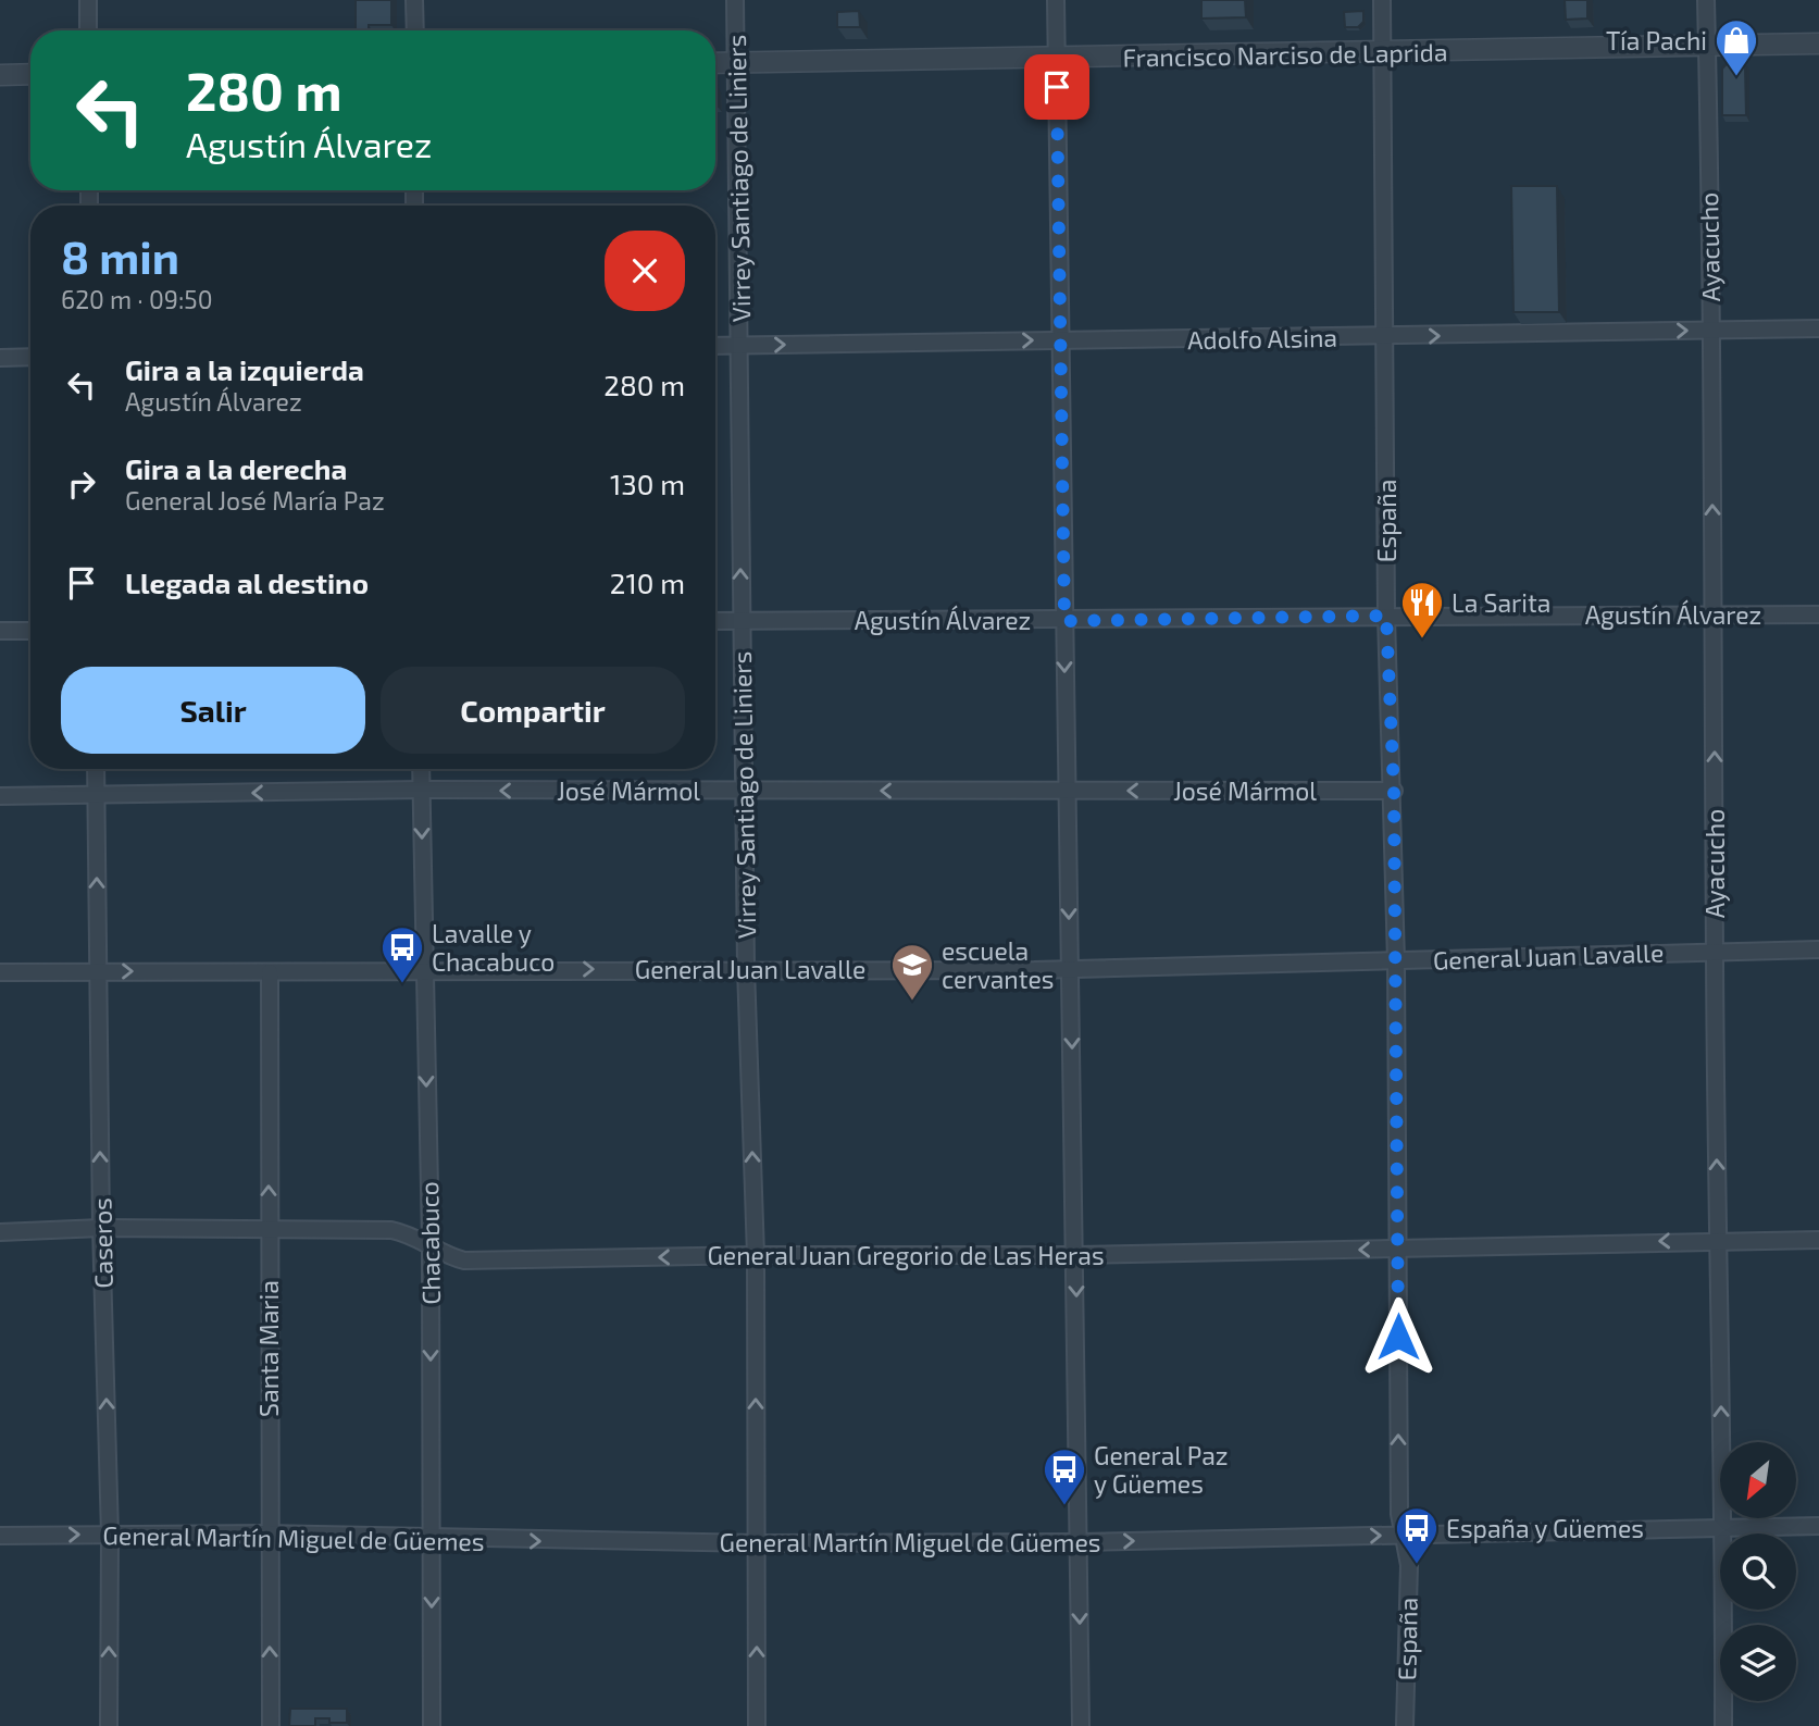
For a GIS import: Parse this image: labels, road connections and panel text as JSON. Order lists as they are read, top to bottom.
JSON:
{
  "streets": {
    "street": [
      "Francisco Narciso de Laprida",
      "Virrey Santiago de Liniers",
      "Ayacucho",
      "Adolfo Alsina",
      "España",
      "Agustín Álvarez",
      "José Mármol",
      "General Juan Lavalle",
      "Caseros",
      "Chacabuco",
      "General Juan Gregorio de Las Heras",
      "Santa Maria",
      "General Martín Miguel de Güemes"
    ]
  },
  "crossings": [
    ["Francisco Narciso de Laprida", "Virrey Santiago de Liniers"],
    ["Francisco Narciso de Laprida", "Ayacucho"],
    ["Francisco Narciso de Laprida", "España"],
    ["Virrey Santiago de Liniers", "Adolfo Alsina"],
    ["Virrey Santiago de Liniers", "Agustín Álvarez"],
    ["Virrey Santiago de Liniers", "José Mármol"],
    ["Virrey Santiago de Liniers", "General Juan Lavalle"],
    ["Virrey Santiago de Liniers", "General Juan Gregorio de Las Heras"],
    ["Virrey Santiago de Liniers", "General Martín Miguel de Güemes"],
    ["Ayacucho", "Adolfo Alsina"],
    ["Ayacucho", "Agustín Álvarez"],
    ["Ayacucho", "General Juan Lavalle"],
    ["Ayacucho", "General Juan Gregorio de Las Heras"],
    ["Ayacucho", "General Martín Miguel de Güemes"],
    ["Adolfo Alsina", "España"],
    ["España", "Agustín Álvarez"],
    ["España", "José Mármol"],
    ["España", "General Juan Lavalle"],
    ["España", "General Juan Gregorio de Las Heras"],
    ["España", "General Martín Miguel de Güemes"],
    ["José Mármol", "Caseros"],
    ["José Mármol", "Chacabuco"],
    ["General Juan Lavalle", "Caseros"],
    ["General Juan Lavalle", "Chacabuco"],
    ["General Juan Lavalle", "Santa Maria"],
    ["Caseros", "General Juan Gregorio de Las Heras"],
    ["Caseros", "General Martín Miguel de Güemes"],
    ["Chacabuco", "General Juan Gregorio de Las Heras"],
    ["Chacabuco", "General Martín Miguel de Güemes"],
    ["General Juan Gregorio de Las Heras", "Santa Maria"],
    ["Santa Maria", "General Martín Miguel de Güemes"]
  ],
  "one_way": [
    "Virrey Santiago de Liniers",
    "Ayacucho",
    "Adolfo Alsina",
    "José Mármol",
    "Caseros",
    "Chacabuco",
    "General Juan Gregorio de Las Heras",
    "Santa Maria",
    "General Martín Miguel de Güemes"
  ],
  "places": {
    "shop": ["Tía Pachi"],
    "restaurant": ["La Sarita"],
    "bus stop": ["Lavalle y Chacabuco", "General Paz y Güemes", "España y Güemes"],
    "school or university": ["escuela cervantes"]
  },
  "north": "bottom left",
  "page": {
    "turn": ["280 m", "Agustín Álvarez"],
    "heading": ["8 min", "620 m · 09:50"],
    "list": [
      {
        "name": "Gira a la izquierda",
        "note": "Agustín Álvarez",
        "value": "280 m"
      },
      {
        "name": "Gira a la derecha",
        "note": "General José María Paz",
        "value": "130 m"
      },
      {
        "name": "Llegada al destino",
        "value": "210 m"
      }
    ],
    "buttons": ["Salir", "Compartir"]
  }
}
